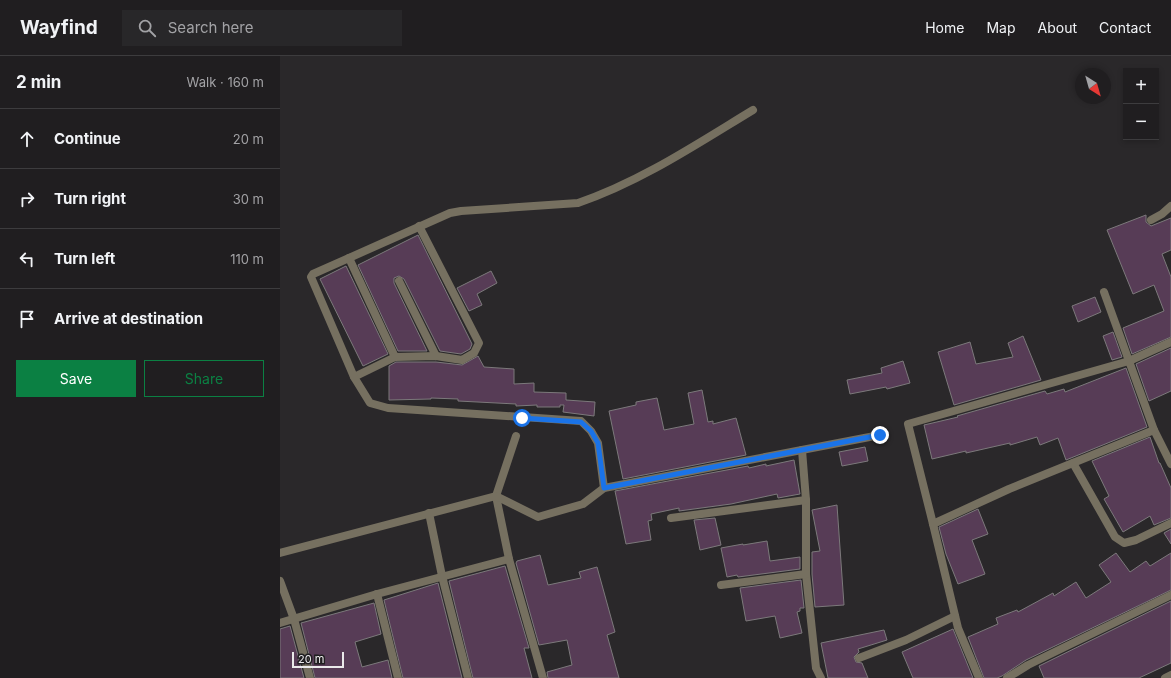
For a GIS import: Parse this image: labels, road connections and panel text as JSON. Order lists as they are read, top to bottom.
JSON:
{
  "scale_bar": "20 m",
  "north": "bottom right",
  "page": {
    "header": "Wayfind",
    "search": "Search here",
    "nav": [
      "Home",
      "Map",
      "About",
      "Contact"
    ],
    "heading": ["2 min", "Walk · 160 m"],
    "map_buttons": ["+", "−"],
    "list": [
      ["Continue", "20 m"],
      ["Turn right", "30 m"],
      ["Turn left", "110 m"],
      "Arrive at destination"
    ],
    "buttons": ["Save", "Share"],
    "scale": "20 m"
  }
}
